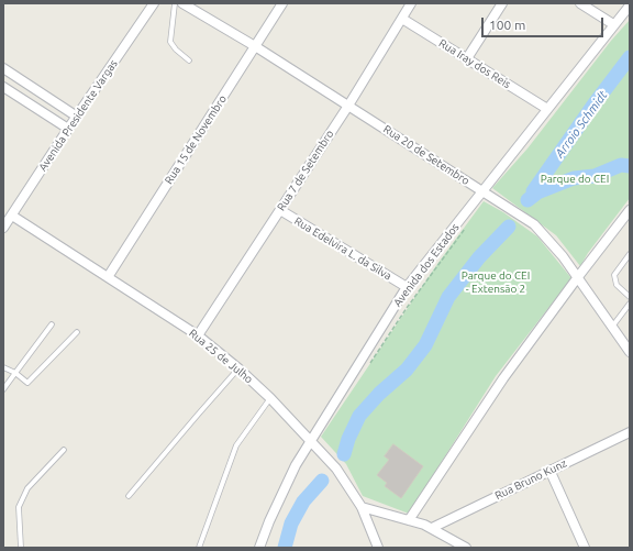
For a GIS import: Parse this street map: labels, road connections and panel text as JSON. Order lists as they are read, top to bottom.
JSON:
{
  "streets": {
    "street": [
      "Rua Iray dos Reis",
      "Avenida Presidente Vargas",
      "Rua 15 de Novembro",
      "Rua 20 de Setembro",
      "Rua 7 de Setembro",
      "Rua Edelvira L. da Silva",
      "Avenida dos Estados",
      "Rua 25 de Julho",
      "Rua Bruno Kunz"
    ]
  },
  "crossings": [
    ["Rua Iray dos Reis", "Rua 7 de Setembro"],
    ["Rua Iray dos Reis", "Avenida dos Estados"],
    ["Avenida Presidente Vargas", "Rua 25 de Julho"],
    ["Rua 15 de Novembro", "Rua 20 de Setembro"],
    ["Rua 15 de Novembro", "Rua 25 de Julho"],
    ["Rua 20 de Setembro", "Rua 7 de Setembro"],
    ["Rua 20 de Setembro", "Avenida dos Estados"],
    ["Rua 7 de Setembro", "Rua Edelvira L. da Silva"],
    ["Rua 7 de Setembro", "Rua 25 de Julho"],
    ["Rua Edelvira L. da Silva", "Avenida dos Estados"],
    ["Avenida dos Estados", "Rua 25 de Julho"]
  ],
  "water": ["Arroio Schmidt"],
  "parks": ["Parque do CEI", "Parque do CEI - Extensão 2"],
  "scale_bar": "100 m"
}
